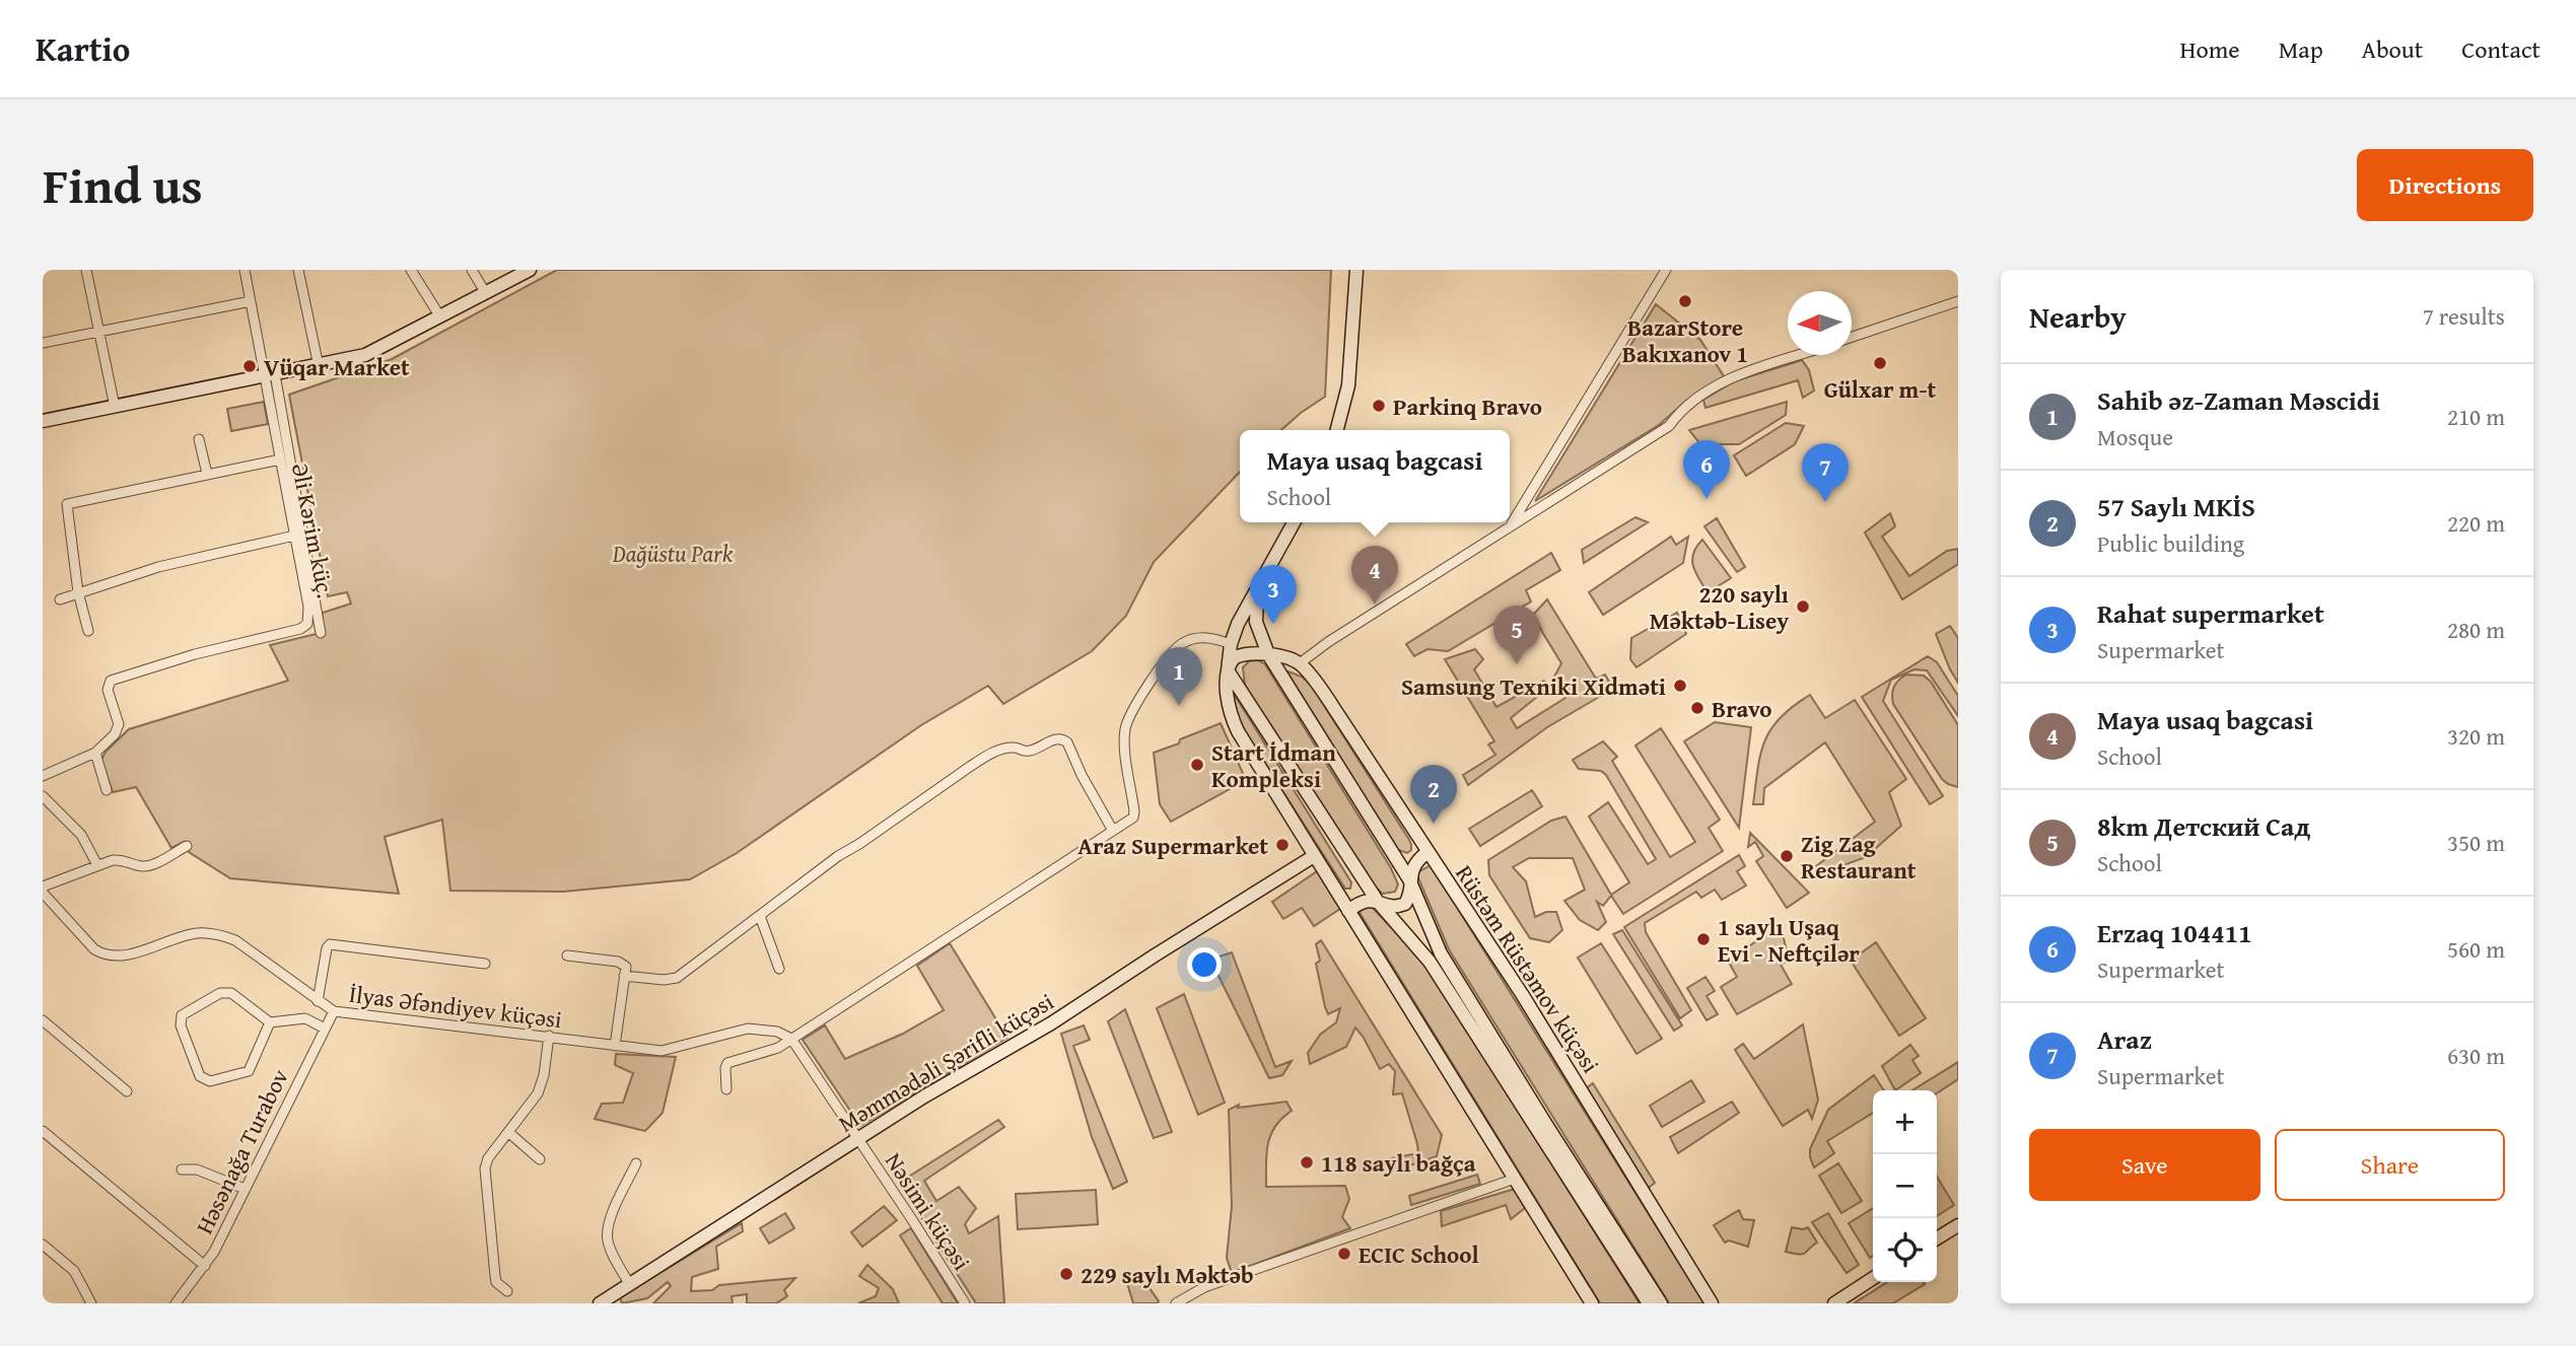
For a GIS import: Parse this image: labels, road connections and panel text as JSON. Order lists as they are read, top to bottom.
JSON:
{
  "streets": {
    "street": [
      "Əli Kərim küç.",
      "Rüstəm Rüstəmov küçəsi",
      "İlyas Əfəndiyev küçəsi",
      "Məmmədəli Şərifli küçəsi",
      "Həsənağa Turabov",
      "Nəsimi küçəsi"
    ]
  },
  "crossings": [
    ["İlyas Əfəndiyev küçəsi", "Həsənağa Turabov"],
    ["Məmmədəli Şərifli küçəsi", "Nəsimi küçəsi"]
  ],
  "parks": ["Dağüstu Park"],
  "places": [
    "BazarStore Bakıxanov 1",
    "Gülxar m-t",
    "Vüqar Market",
    "Parkinq Bravo",
    "220 saylı Məktəb-Lisey",
    "Samsung Texniki Xidməti",
    "Bravo",
    "Start İdman Kompleksi",
    "Araz Supermarket",
    "Zig Zag Restaurant",
    "1 saylı Uşaq Evi - Neftçilər",
    "118 saylı bağça",
    "ECIC School",
    "229 saylı Məktəb"
  ],
  "north": "left",
  "page": {
    "header": "Kartio",
    "nav": [
      "Home",
      "Map",
      "About",
      "Contact"
    ],
    "title": "Find us",
    "buttons": [
      "Directions",
      ["Save", "Share"]
    ],
    "heading": ["Nearby", "7 results"],
    "list": [
      {
        "mark": "1",
        "name": "Sahib əz-Zaman Məscidi",
        "note": "Mosque",
        "value": "210 m"
      },
      {
        "mark": "2",
        "name": "57 Saylı MKİS",
        "note": "Public building",
        "value": "220 m"
      },
      {
        "mark": "3",
        "name": "Rahat supermarket",
        "note": "Supermarket",
        "value": "280 m"
      },
      {
        "mark": "4",
        "name": "Maya usaq bagcasi",
        "note": "School",
        "value": "320 m"
      },
      {
        "mark": "5",
        "name": "8km Детский Сад",
        "note": "School",
        "value": "350 m"
      },
      {
        "mark": "6",
        "name": "Erzaq 104411",
        "note": "Supermarket",
        "value": "560 m"
      },
      {
        "mark": "7",
        "name": "Araz",
        "note": "Supermarket",
        "value": "630 m"
      }
    ],
    "popup": ["Maya usaq bagcasi", "School"],
    "pins": [
      "6",
      "7",
      "4",
      "3",
      "5",
      "1",
      "2"
    ],
    "map_buttons": ["+", "−"]
  }
}
